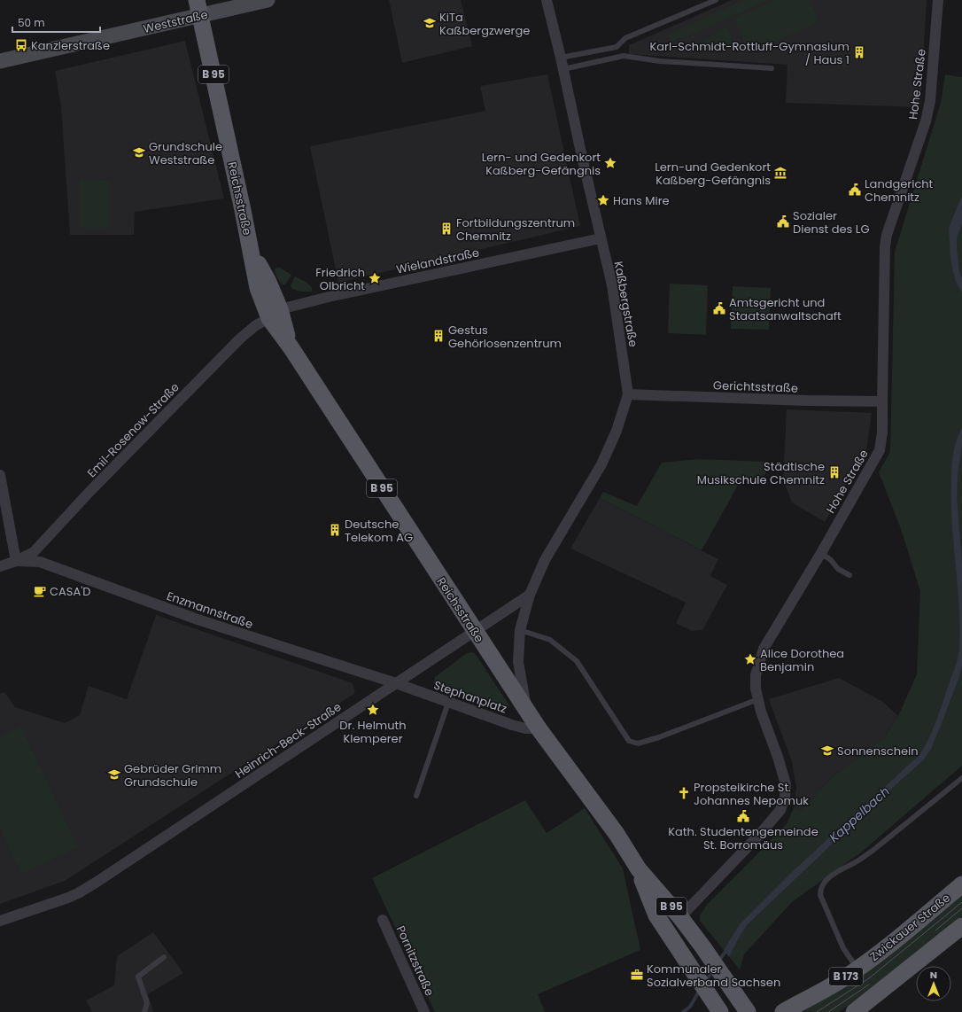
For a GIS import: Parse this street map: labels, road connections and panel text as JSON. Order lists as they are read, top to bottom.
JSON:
{
  "streets": {
    "main road": [
      "B 95",
      "Reichsstraße",
      "Zwickauer Straße",
      "B 173"
    ],
    "street": [
      "Weststraße",
      "Hohe Straße",
      "Wielandstraße",
      "Kaßbergstraße",
      "Gerichtsstraße",
      "Emil-Rosenow-Straße",
      "Enzmannstraße",
      "Stephanplatz",
      "Heinrich-Beck-Straße",
      "Pornitzstraße"
    ]
  },
  "crossings": [
    ["Weststraße", "Reichsstraße"],
    ["Hohe Straße", "Reichsstraße"],
    ["Hohe Straße", "Gerichtsstraße"],
    ["Reichsstraße", "Wielandstraße"],
    ["Reichsstraße", "Kaßbergstraße"],
    ["Reichsstraße", "Emil-Rosenow-Straße"],
    ["Reichsstraße", "Stephanplatz"],
    ["Reichsstraße", "Heinrich-Beck-Straße"],
    ["Wielandstraße", "Kaßbergstraße"],
    ["Wielandstraße", "Emil-Rosenow-Straße"],
    ["Kaßbergstraße", "Gerichtsstraße"],
    ["Emil-Rosenow-Straße", "Enzmannstraße"],
    ["Enzmannstraße", "Stephanplatz"],
    ["Enzmannstraße", "Heinrich-Beck-Straße"],
    ["Stephanplatz", "Heinrich-Beck-Straße"]
  ],
  "water": ["Kappelbach"],
  "places": {
    "school or university": [
      "KiTa Kaßbergzwerge",
      "Grundschule Weststraße",
      "Sonnenschein",
      "Gebrüder Grimm Grundschule"
    ],
    "bus stop": ["Kanzlerstraße"],
    "building": [
      "Karl-Schmidt-Rottluff-Gymnasium / Haus 1",
      "Fortbildungszentrum Chemnitz",
      "Gestus Gehörlosenzentrum",
      "Städtische Musikschule Chemnitz",
      "Deutsche Telekom AG"
    ],
    "place": [
      "Lern- und Gedenkort Kaßberg-Gefängnis",
      "Hans Mire",
      "Friedrich Olbricht",
      "Alice Dorothea Benjamin",
      "Dr. Helmuth Klemperer"
    ],
    "museum": ["Lern-und Gedenkort Kaßberg-Gefängnis"],
    "public building": [
      "Landgericht Chemnitz",
      "Sozialer Dienst des LG",
      "Amtsgericht und Staatsanwaltschaft",
      "Kath. Studentengemeinde St. Borromäus"
    ],
    "cafe": ["CASA'D"],
    "church": ["Propsteikirche St. Johannes Nepomuk"],
    "office": ["Kommunaler Sozialverband Sachsen"]
  },
  "scale_bar": "50 m",
  "north": "top"
}
